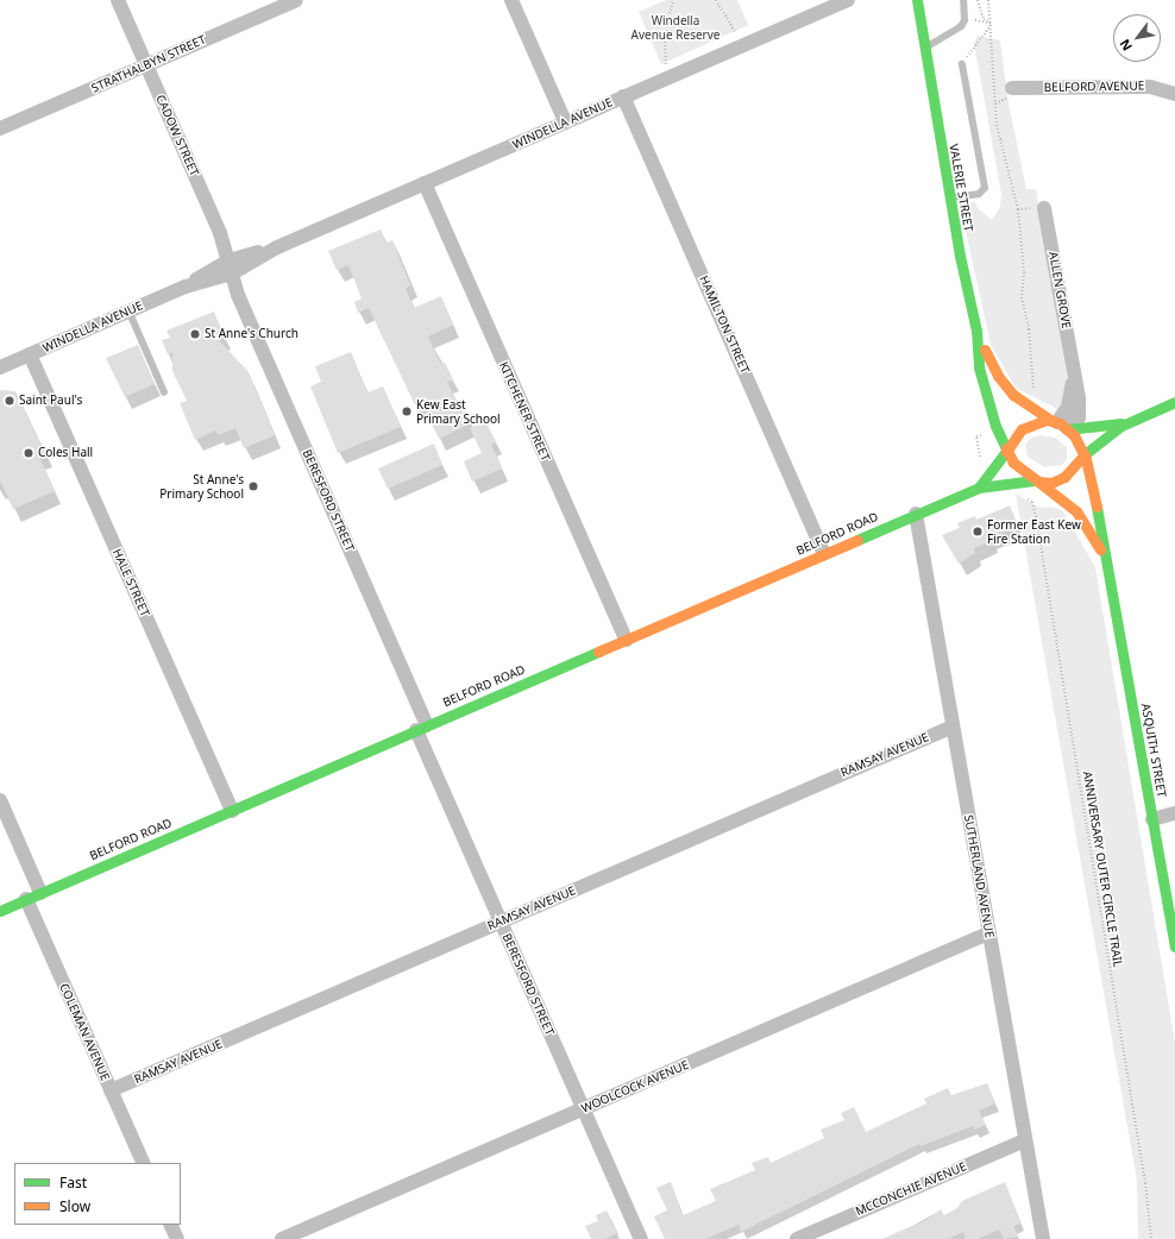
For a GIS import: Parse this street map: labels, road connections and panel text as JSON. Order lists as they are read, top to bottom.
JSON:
{
  "streets": {
    "main road": ["VALERIE STREET", "BELFORD ROAD", "ASQUITH STREET"],
    "street": [
      "STRATHALBYN STREET",
      "BELFORD AVENUE",
      "WINDELLA AVENUE",
      "CADOW STREET",
      "ALLEN GROVE",
      "HAMILTON STREET",
      "KITCHENER STREET",
      "BERESFORD STREET",
      "HALE STREET",
      "RAMSAY AVENUE",
      "SUTHERLAND AVENUE",
      "COLEMAN AVENUE",
      "WOOLCOCK AVENUE",
      "MCCONCHIE AVENUE"
    ],
    "path": ["ANNIVERSARY OUTER CIRCLE TRAIL"]
  },
  "crossings": [
    ["STRATHALBYN STREET", "CADOW STREET"],
    ["WINDELLA AVENUE", "CADOW STREET"],
    ["WINDELLA AVENUE", "HAMILTON STREET"],
    ["WINDELLA AVENUE", "KITCHENER STREET"],
    ["WINDELLA AVENUE", "BERESFORD STREET"],
    ["WINDELLA AVENUE", "HALE STREET"],
    ["CADOW STREET", "BERESFORD STREET"],
    ["VALERIE STREET", "ALLEN GROVE"],
    ["VALERIE STREET", "BELFORD ROAD"],
    ["VALERIE STREET", "ASQUITH STREET"],
    ["ALLEN GROVE", "BELFORD ROAD"],
    ["ALLEN GROVE", "ASQUITH STREET"],
    ["HAMILTON STREET", "BELFORD ROAD"],
    ["KITCHENER STREET", "BELFORD ROAD"],
    ["BERESFORD STREET", "BELFORD ROAD"],
    ["BERESFORD STREET", "RAMSAY AVENUE"],
    ["BERESFORD STREET", "WOOLCOCK AVENUE"],
    ["BELFORD ROAD", "HALE STREET"],
    ["BELFORD ROAD", "ASQUITH STREET"],
    ["BELFORD ROAD", "SUTHERLAND AVENUE"],
    ["BELFORD ROAD", "COLEMAN AVENUE"],
    ["RAMSAY AVENUE", "SUTHERLAND AVENUE"],
    ["RAMSAY AVENUE", "COLEMAN AVENUE"],
    ["SUTHERLAND AVENUE", "WOOLCOCK AVENUE"],
    ["SUTHERLAND AVENUE", "MCCONCHIE AVENUE"]
  ],
  "parks": ["Windella Avenue Reserve"],
  "places": [
    "St Anne's Church",
    "Saint Paul's",
    "Kew East Primary School",
    "Coles Hall",
    "St Anne's Primary School",
    "Former East Kew Fire Station"
  ],
  "legend": ["Fast", "Slow"],
  "north": "bottom left"
}
